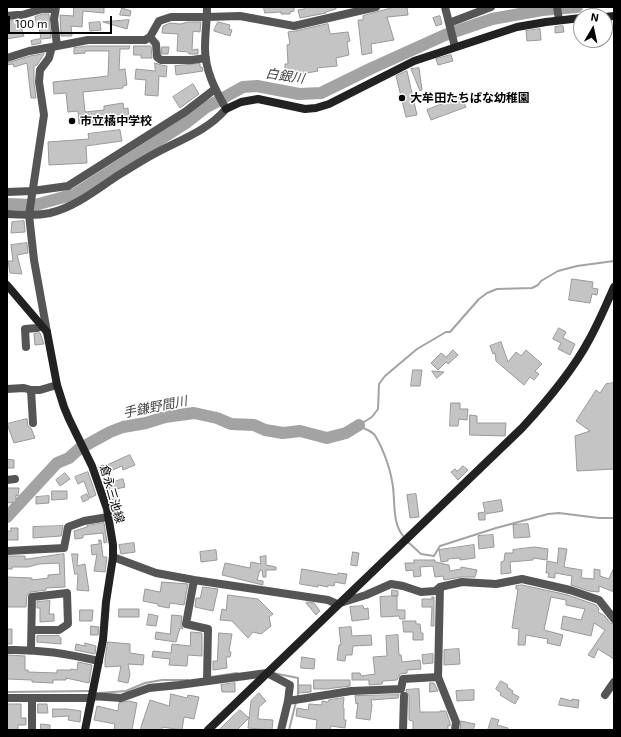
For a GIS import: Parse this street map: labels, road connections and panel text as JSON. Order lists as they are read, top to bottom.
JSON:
{
  "streets": {
    "street": ["倉永三池線"]
  },
  "water": ["白銀川", "手鎌野間川"],
  "places": ["大牟田たちばな幼稚園", "市立橘中学校"],
  "scale_bar": "100 m",
  "north": "top"
}
